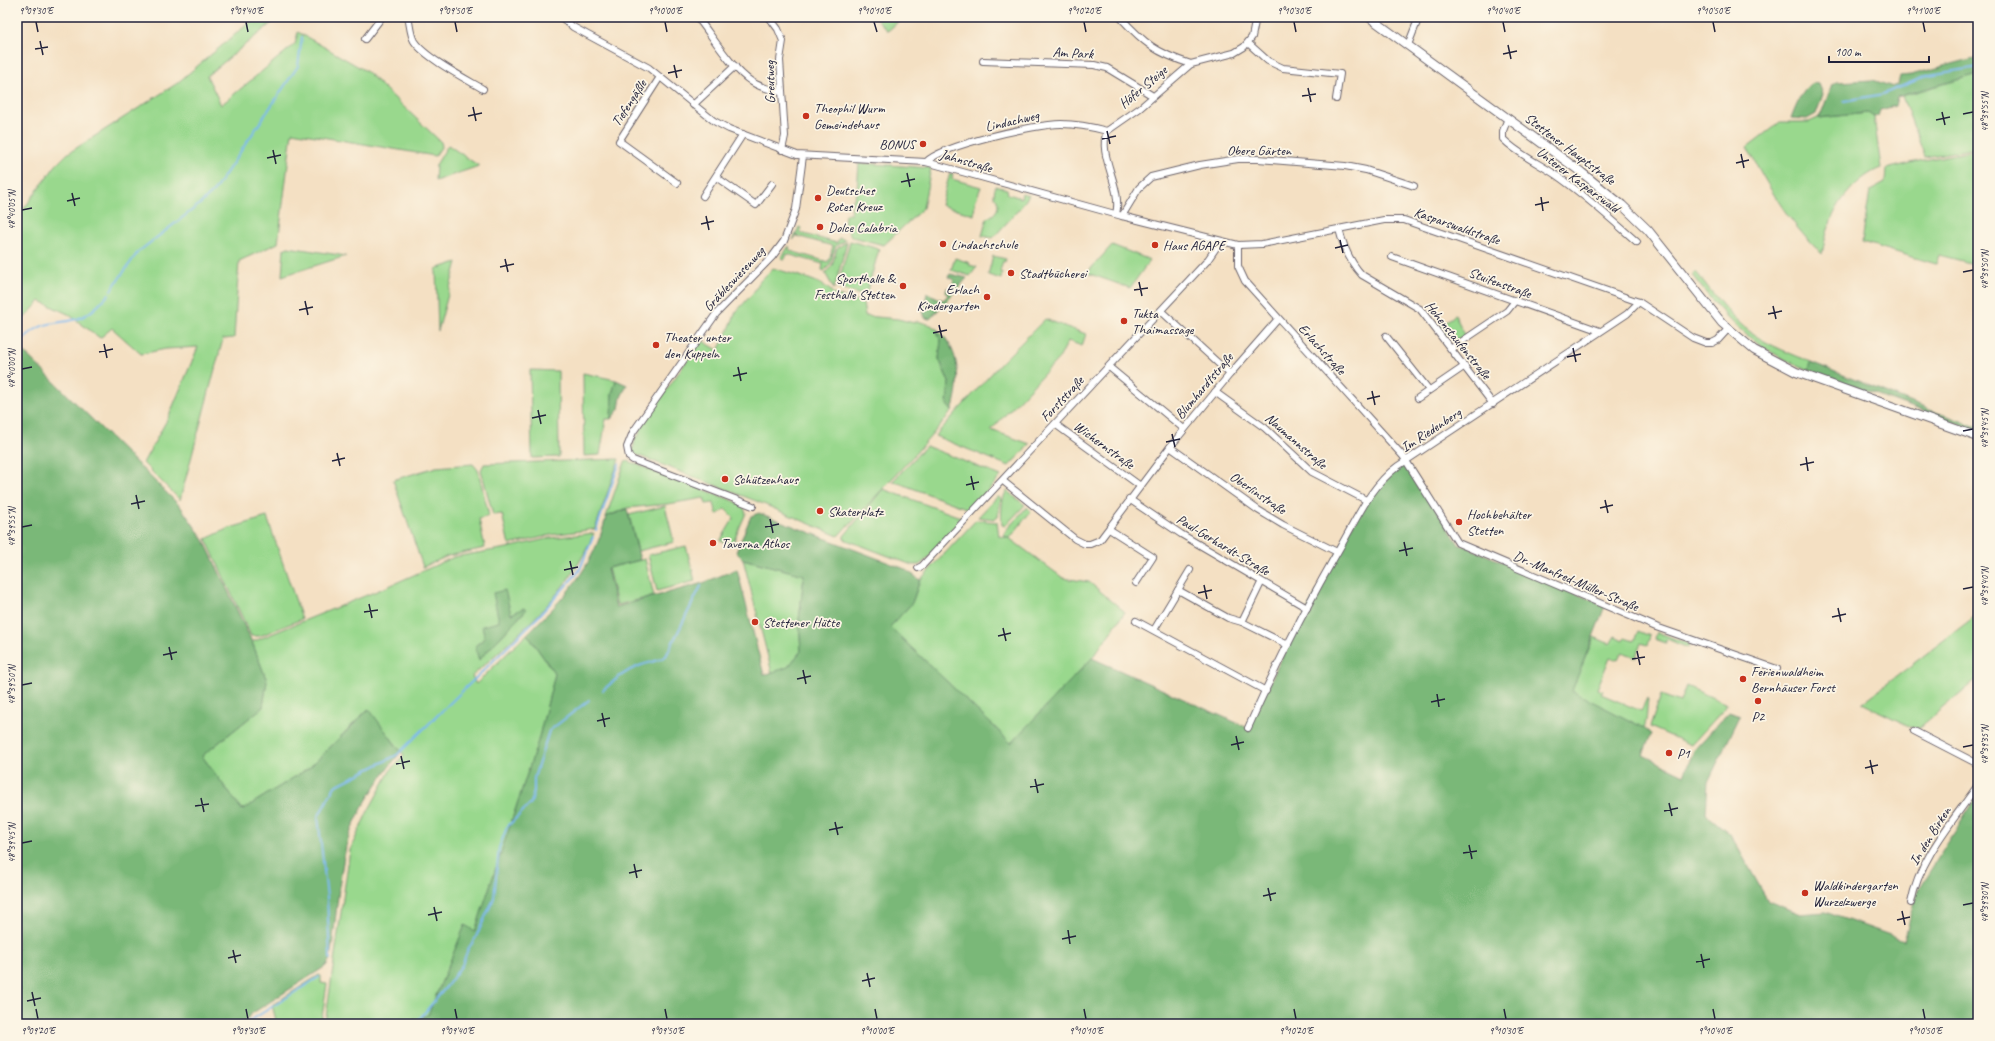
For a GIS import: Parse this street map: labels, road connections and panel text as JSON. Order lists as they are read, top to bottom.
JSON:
{
  "streets": {
    "street": [
      "Am Park",
      "Greutweg",
      "Höfer Steige",
      "Tiefengäßle",
      "Lindachweg",
      "Stettener Hauptstraße",
      "Obere Gärten",
      "Jahnstraße",
      "Unterer Kasparswald",
      "Kasparswaldstraße",
      "Gräbleswiesenweg",
      "Stuifenstraße",
      "Hohenstaufenstraße",
      "Erlachstraße",
      "Blumhardtstraße",
      "Forststraße",
      "Im Riedenberg",
      "Naumannstraße",
      "Wichernstraße",
      "Oberlinstraße",
      "Paul-Gerhardt-Straße",
      "Dr.-Manfred-Müller-Straße",
      "In den Birken"
    ]
  },
  "crossings": [
    ["Am Park", "Höfer Steige"],
    ["Greutweg", "Jahnstraße"],
    ["Höfer Steige", "Lindachweg"],
    ["Tiefengäßle", "Jahnstraße"],
    ["Lindachweg", "Jahnstraße"],
    ["Stettener Hauptstraße", "Unterer Kasparswald"],
    ["Obere Gärten", "Jahnstraße"],
    ["Jahnstraße", "Kasparswaldstraße"],
    ["Jahnstraße", "Gräbleswiesenweg"],
    ["Jahnstraße", "Erlachstraße"],
    ["Jahnstraße", "Forststraße"],
    ["Kasparswaldstraße", "Hohenstaufenstraße"],
    ["Kasparswaldstraße", "Erlachstraße"],
    ["Kasparswaldstraße", "Im Riedenberg"],
    ["Stuifenstraße", "Im Riedenberg"],
    ["Hohenstaufenstraße", "Im Riedenberg"],
    ["Erlachstraße", "Blumhardtstraße"],
    ["Erlachstraße", "Im Riedenberg"],
    ["Erlachstraße", "Dr.-Manfred-Müller-Straße"],
    ["Blumhardtstraße", "Forststraße"],
    ["Blumhardtstraße", "Naumannstraße"],
    ["Blumhardtstraße", "Wichernstraße"],
    ["Blumhardtstraße", "Oberlinstraße"],
    ["Blumhardtstraße", "Paul-Gerhardt-Straße"],
    ["Forststraße", "Wichernstraße"],
    ["Im Riedenberg", "Naumannstraße"],
    ["Im Riedenberg", "Oberlinstraße"],
    ["Im Riedenberg", "Paul-Gerhardt-Straße"],
    ["Im Riedenberg", "Dr.-Manfred-Müller-Straße"]
  ],
  "places": [
    "Theophil Wurm Gemeindehaus",
    "BONUS",
    "Deutsches Rotes Kreuz",
    "Dolce Calabria",
    "Lindachschule",
    "Haus AGAPE",
    "Stadtbücherei",
    "Sporthalle & Festhalle Stetten",
    "Erlach Kindergarten",
    "Tukta Thaimassage",
    "Theater unter den Kuppeln",
    "Schützenhaus",
    "Skaterplatz",
    "Hochbehälter Stetten",
    "Taverna Athos",
    "Stettener Hütte",
    "Ferienwaldheim Bernhäuser Forst",
    "P2",
    "P1",
    "Waldkindergarten Wurzelzwerge"
  ],
  "scale_bar": "100 m",
  "coordinates": [
    "9°09'30\"E",
    "9°09'40\"E",
    "9°09'50\"E",
    "9°10'00\"E",
    "9°10'10\"E",
    "9°10'20\"E",
    "9°10'30\"E",
    "9°10'40\"E",
    "9°10'50\"E",
    "9°11'00\"E",
    "48°39'55\"N",
    "48°40'05\"N",
    "48°39'50\"N",
    "48°40'00\"N",
    "48°39'45\"N",
    "48°39'40\"N",
    "48°39'35\"N",
    "48°39'30\"N",
    "9°09'20\"E"
  ]
}
